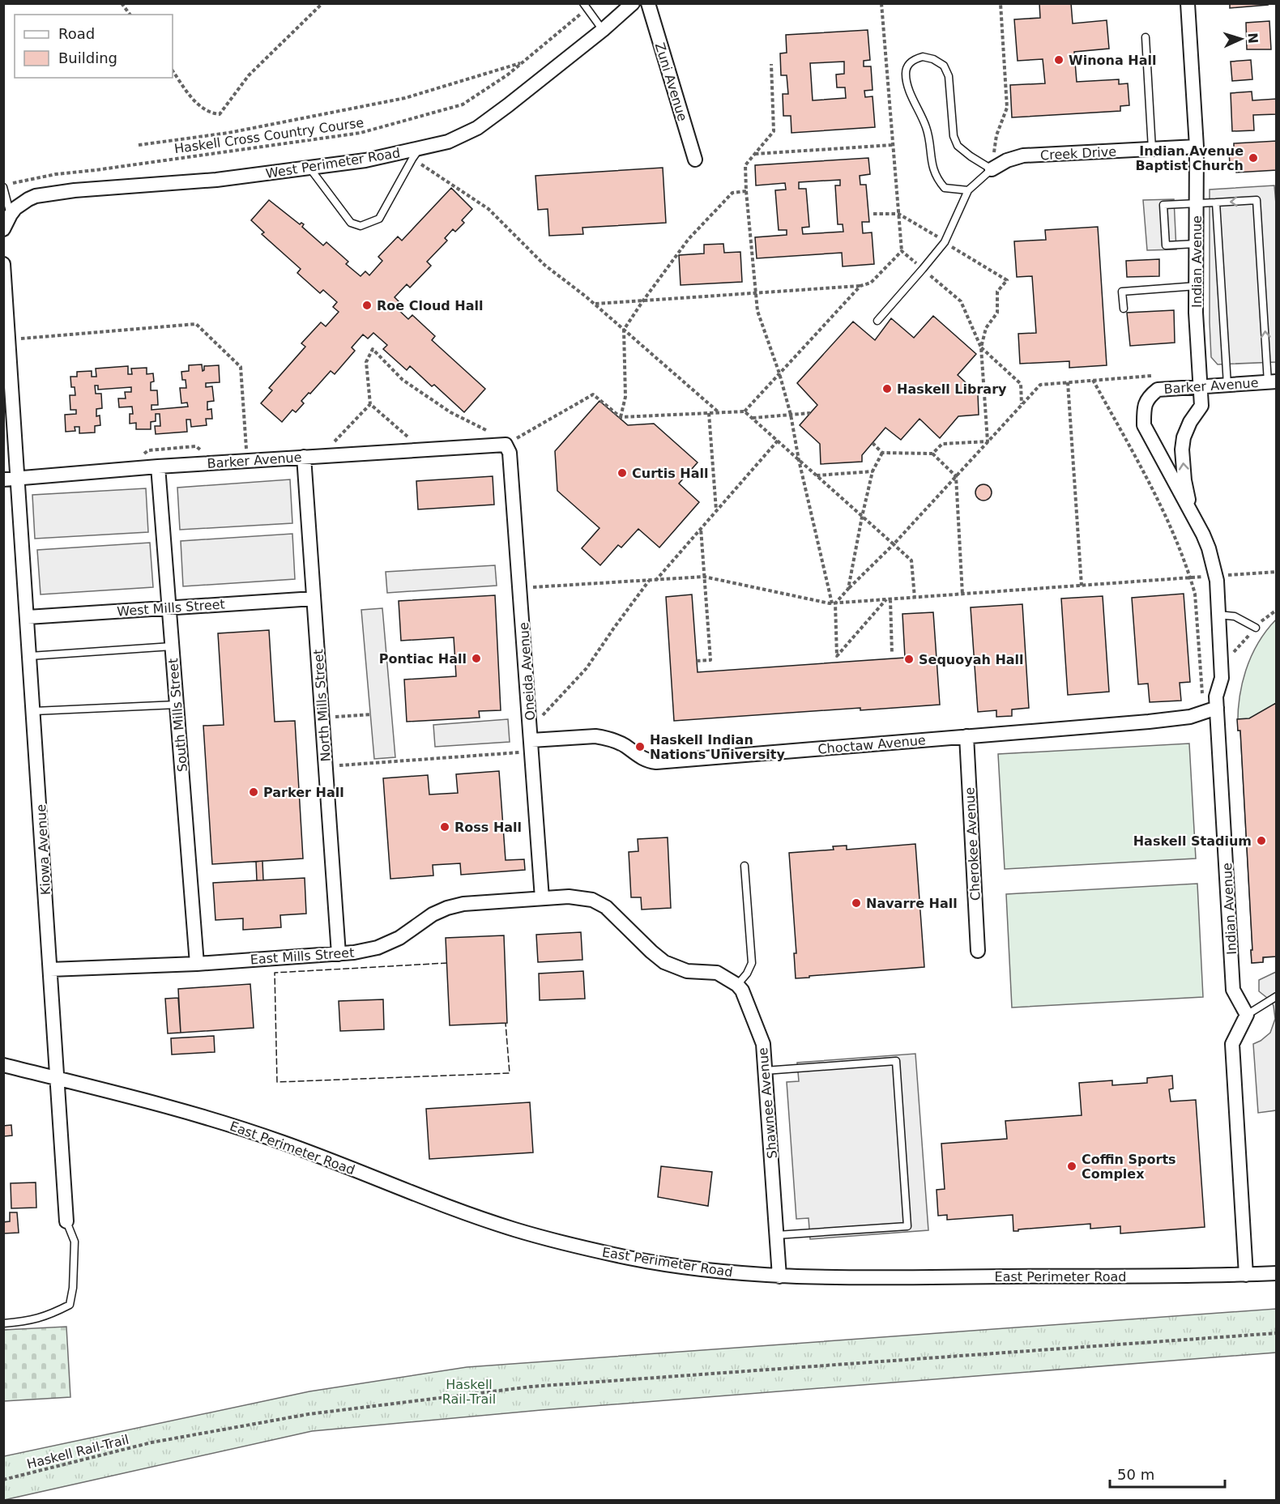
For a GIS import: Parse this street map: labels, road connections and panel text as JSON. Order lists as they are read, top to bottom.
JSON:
{
  "streets": {
    "street": [
      "Zuni Avenue",
      "Creek Drive",
      "West Perimeter Road",
      "Indian Avenue",
      "Barker Avenue",
      "West Mills Street",
      "Oneida Avenue",
      "North Mills Street",
      "South Mills Street",
      "Choctaw Avenue",
      "Cherokee Avenue",
      "Kiowa Avenue",
      "East Mills Street",
      "Shawnee Avenue",
      "East Perimeter Road"
    ],
    "path": ["Haskell Cross Country Course", "Haskell Rail-Trail"]
  },
  "crossings": [
    ["Creek Drive", "Indian Avenue"],
    ["Indian Avenue", "Barker Avenue"],
    ["Indian Avenue", "Choctaw Avenue"],
    ["Barker Avenue", "Oneida Avenue"],
    ["Barker Avenue", "North Mills Street"],
    ["Barker Avenue", "South Mills Street"],
    ["Barker Avenue", "Kiowa Avenue"],
    ["West Mills Street", "North Mills Street"],
    ["West Mills Street", "South Mills Street"],
    ["West Mills Street", "Kiowa Avenue"],
    ["Oneida Avenue", "Choctaw Avenue"],
    ["Oneida Avenue", "East Mills Street"],
    ["North Mills Street", "East Mills Street"],
    ["South Mills Street", "East Mills Street"],
    ["Choctaw Avenue", "Cherokee Avenue"],
    ["Kiowa Avenue", "East Mills Street"],
    ["Kiowa Avenue", "East Perimeter Road"],
    ["Shawnee Avenue", "East Perimeter Road"]
  ],
  "parks": ["Haskell Rail-Trail"],
  "places": [
    "Winona Hall",
    "Indian Avenue Baptist Church",
    "Roe Cloud Hall",
    "Haskell Library",
    "Curtis Hall",
    "Pontiac Hall",
    "Sequoyah Hall",
    "Haskell Indian Nations University",
    "Parker Hall",
    "Ross Hall",
    "Haskell Stadium",
    "Navarre Hall",
    "Coffin Sports Complex"
  ],
  "legend": ["Road", "Building"],
  "scale_bar": "50 m",
  "north": "right"
}
